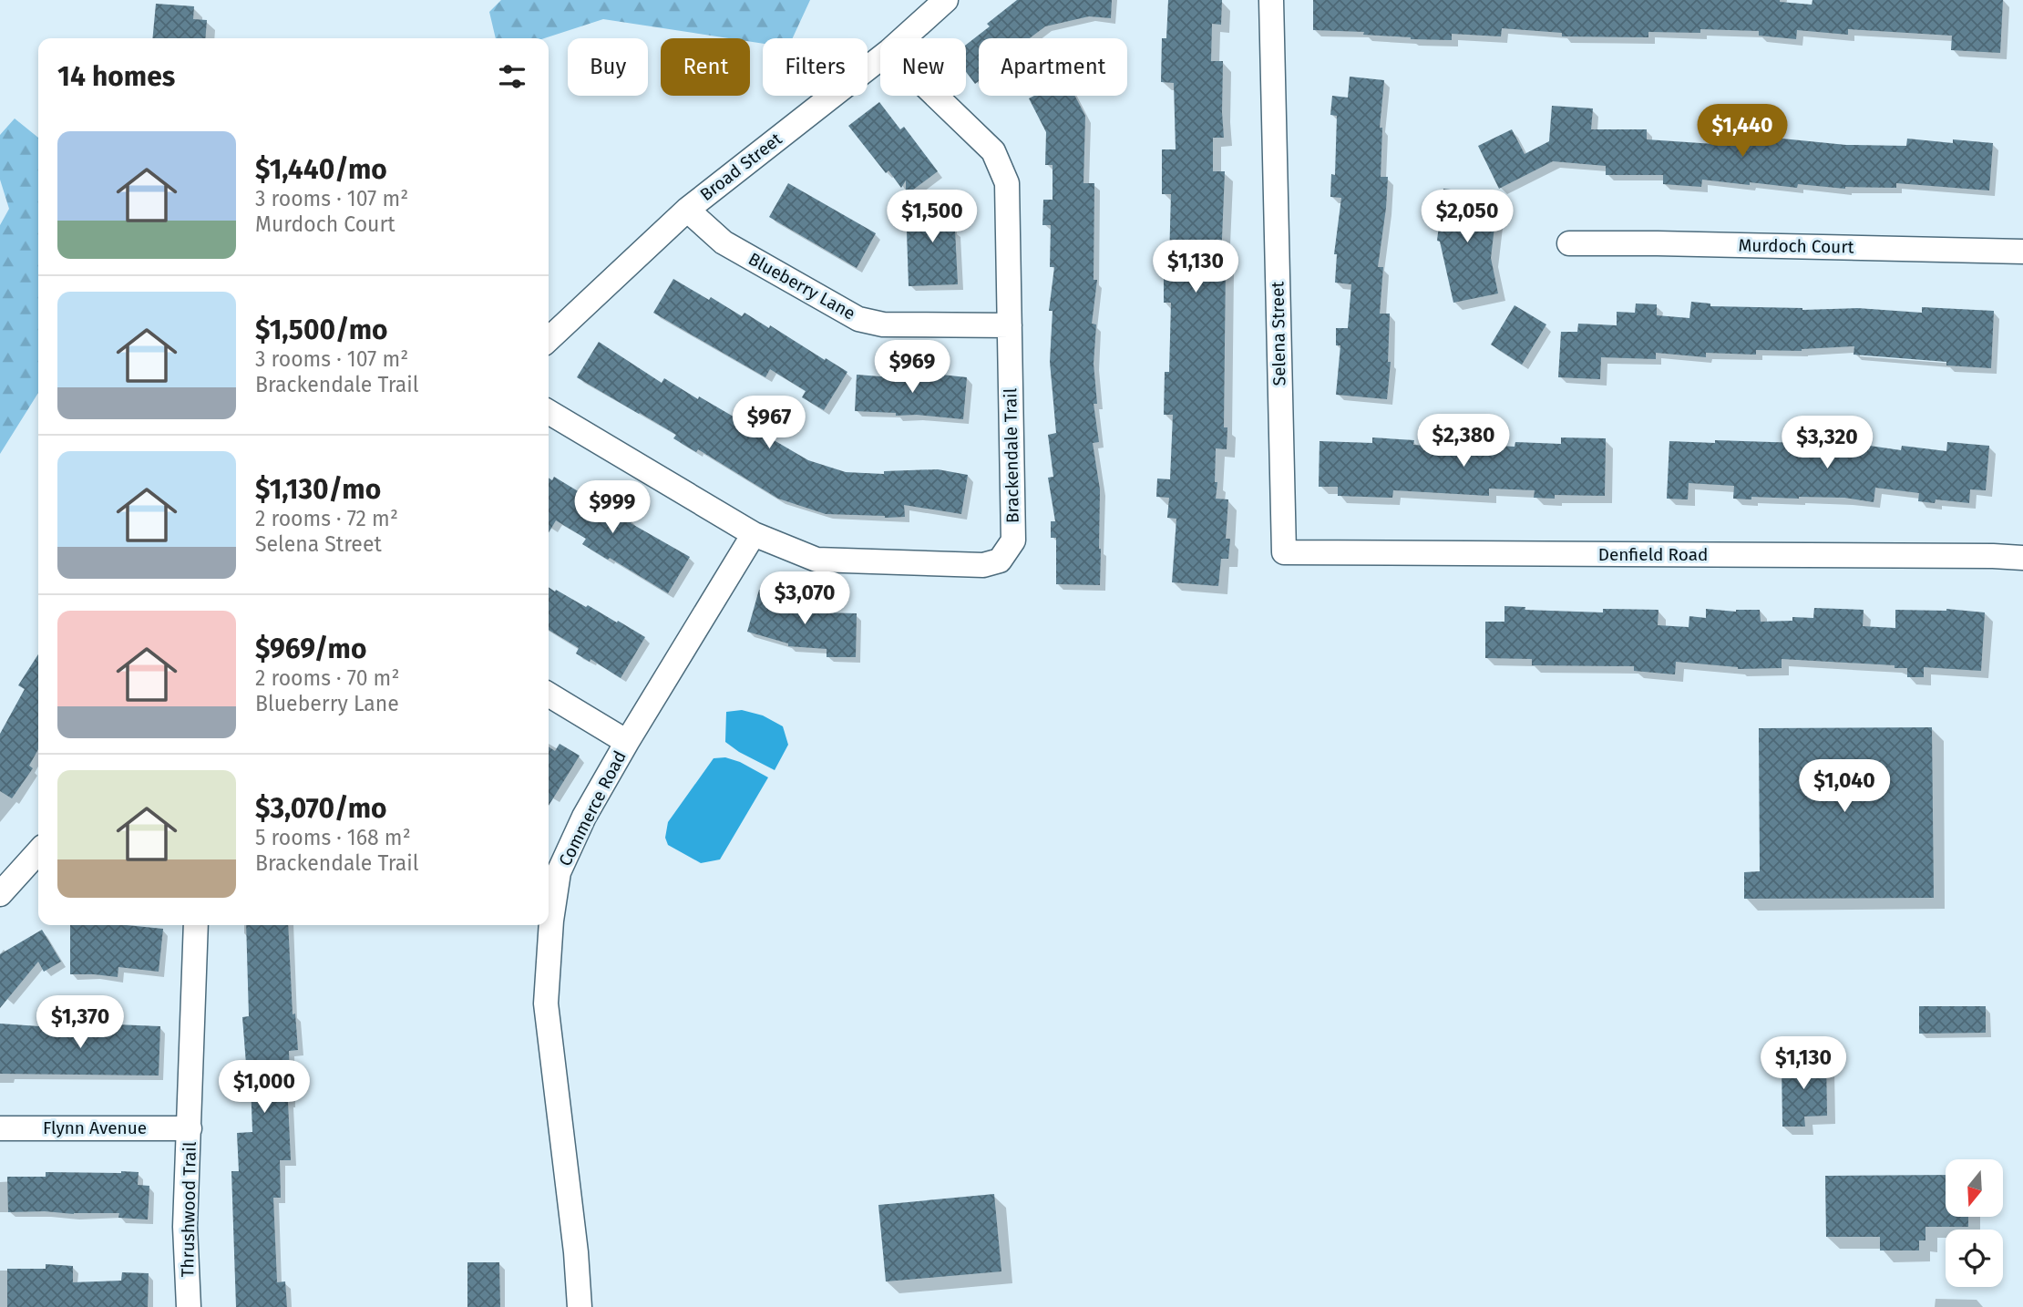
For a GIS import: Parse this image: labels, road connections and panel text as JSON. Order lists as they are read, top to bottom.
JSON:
{
  "streets": {
    "street": [
      "Broad Street",
      "Murdoch Court",
      "Blueberry Lane",
      "Selena Street",
      "Brackendale Trail",
      "Denfield Road",
      "Commerce Road",
      "Flynn Avenue",
      "Thrushwood Trail"
    ]
  },
  "crossings": [
    ["Broad Street", "Blueberry Lane"],
    ["Blueberry Lane", "Brackendale Trail"],
    ["Selena Street", "Denfield Road"],
    ["Brackendale Trail", "Commerce Road"],
    ["Flynn Avenue", "Thrushwood Trail"]
  ],
  "north": "bottom",
  "page": {
    "chip": [
      "Buy",
      "Rent",
      "Filters",
      "New",
      "Apartment"
    ],
    "heading": "14 homes",
    "price": [
      "$1,440",
      "$1,500",
      "$2,050",
      "$1,130",
      "$969",
      "$967",
      "$2,380",
      "$3,320",
      "$999",
      "$3,070",
      "$1,040",
      "$1,370",
      "$1,130",
      "$1,000"
    ],
    "list": [
      {
        "name": "$1,440/mo",
        "note": "3 rooms · 107 m² · Murdoch Court"
      },
      {
        "name": "$1,500/mo",
        "note": "3 rooms · 107 m² · Brackendale Trail"
      },
      {
        "name": "$1,130/mo",
        "note": "2 rooms · 72 m² · Selena Street"
      },
      {
        "name": "$969/mo",
        "note": "2 rooms · 70 m² · Blueberry Lane"
      },
      {
        "name": "$3,070/mo",
        "note": "5 rooms · 168 m² · Brackendale Trail"
      }
    ]
  }
}
